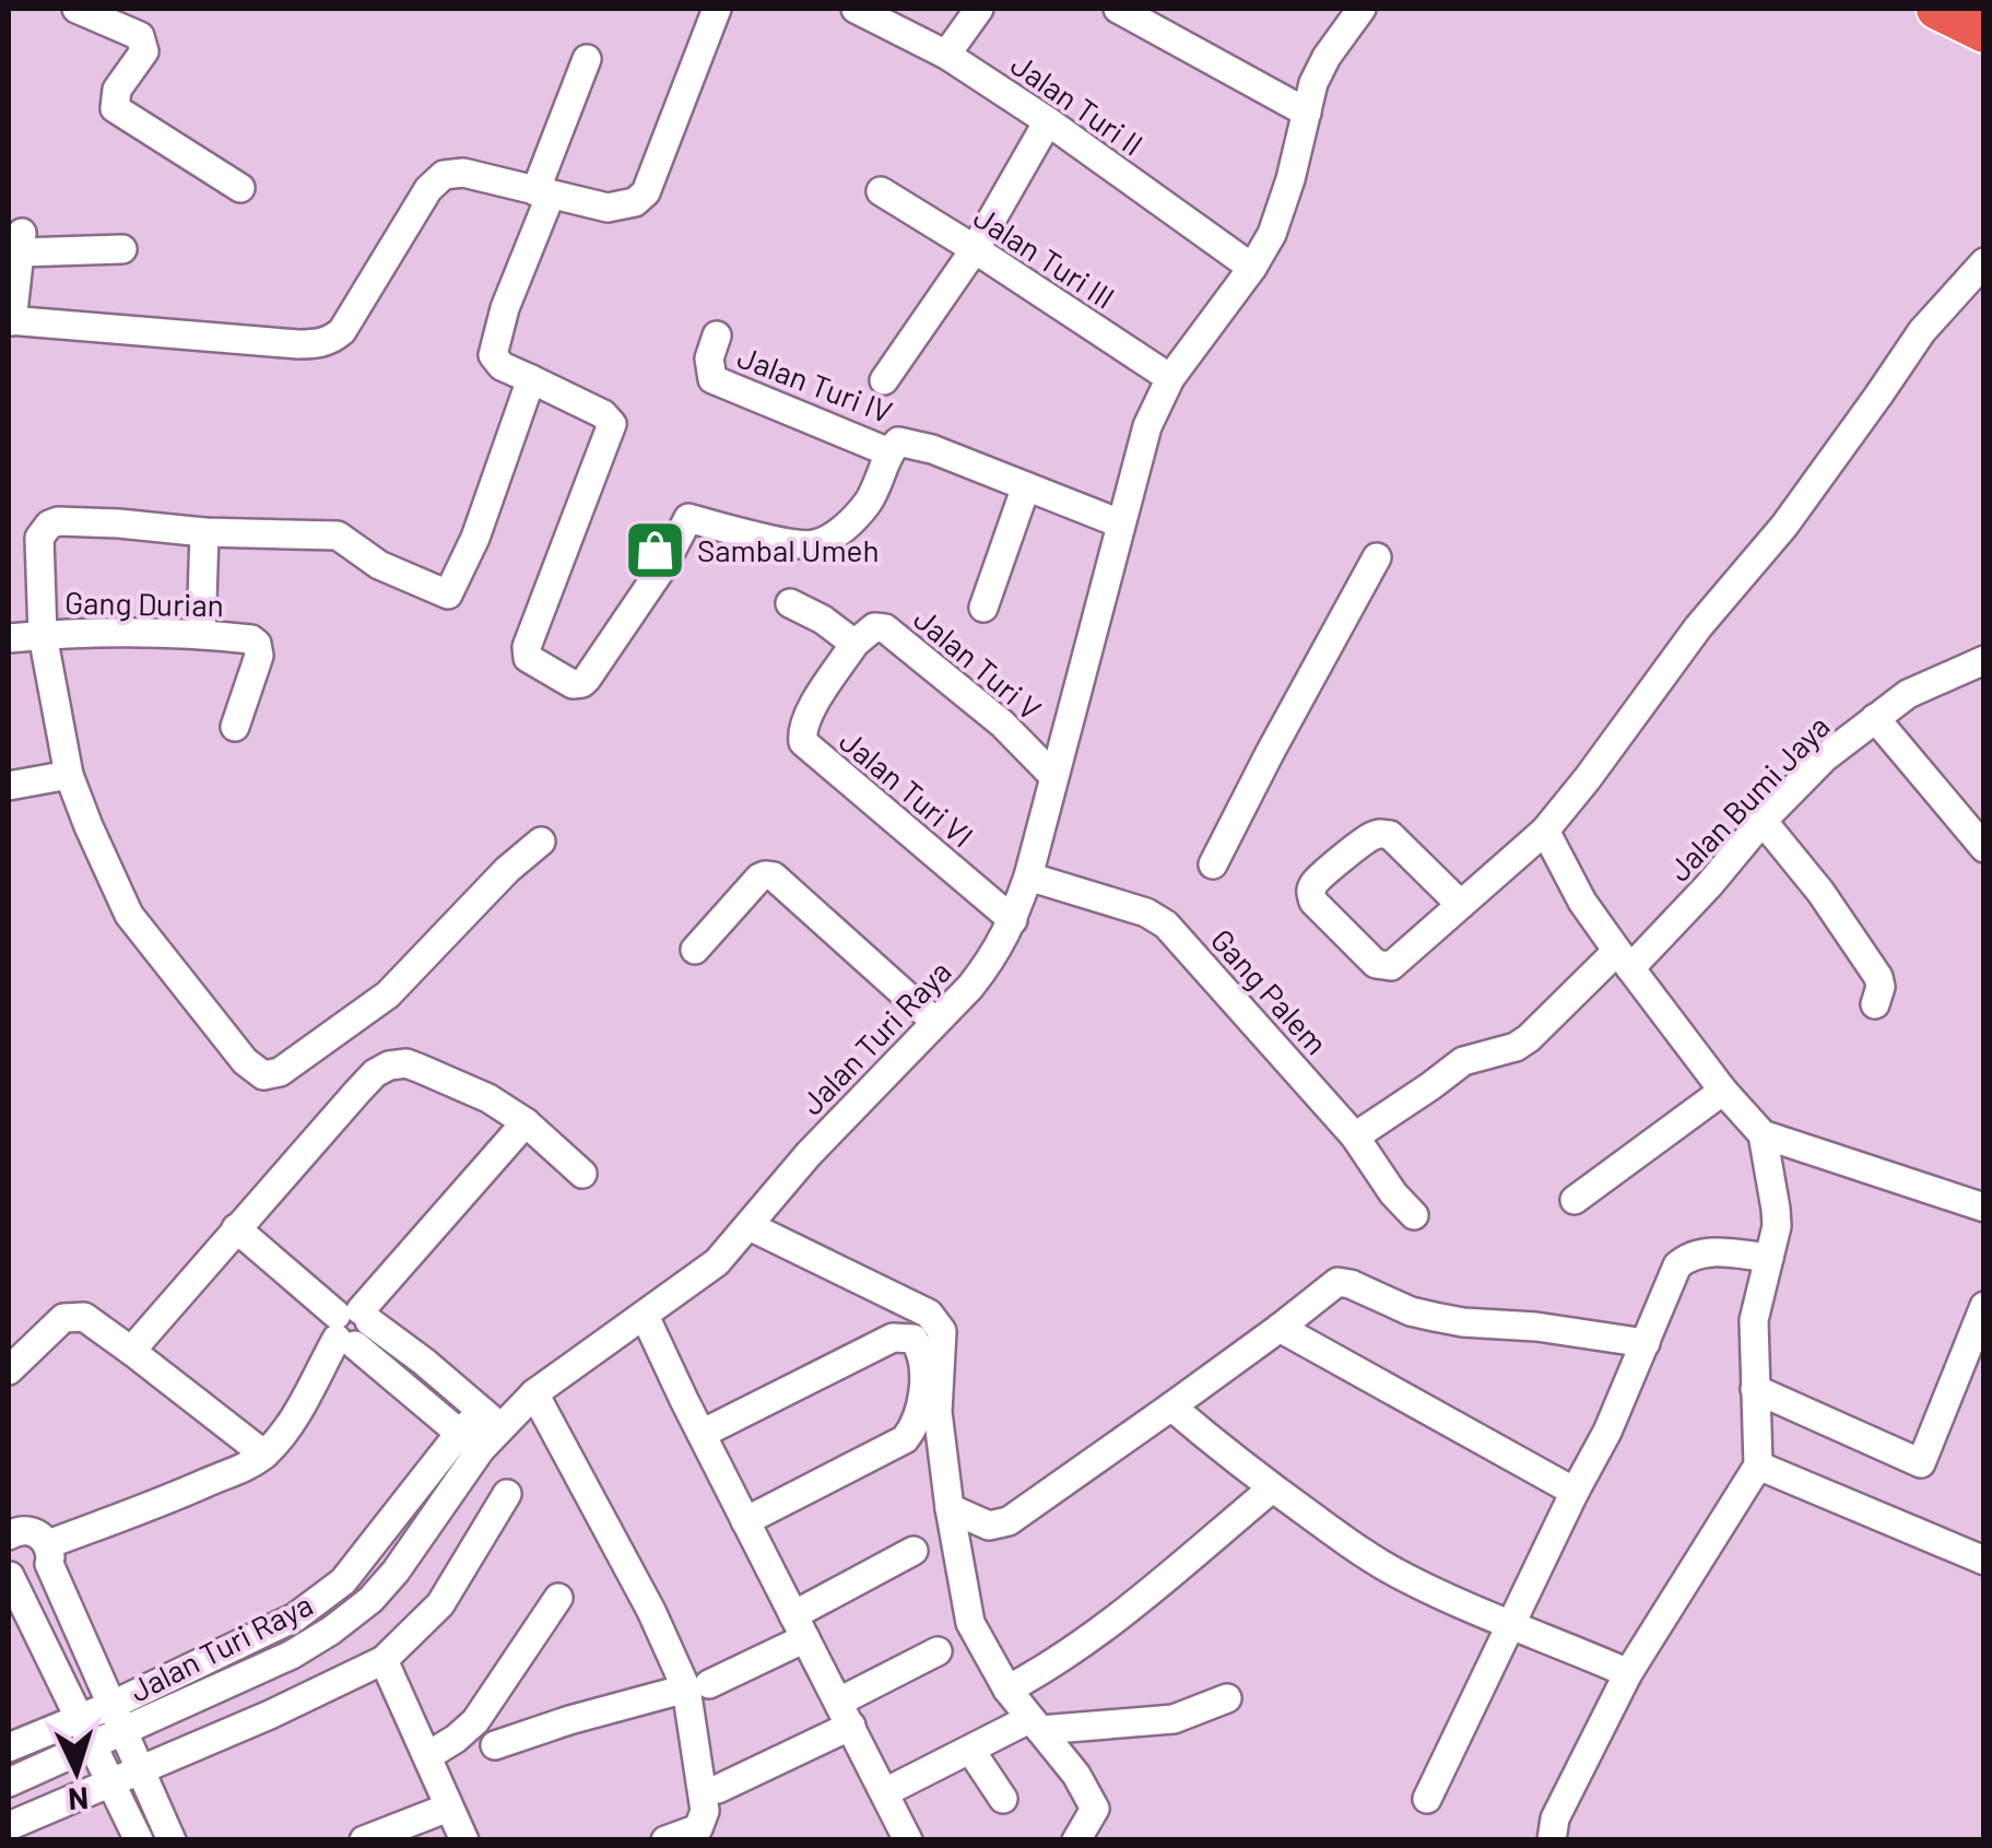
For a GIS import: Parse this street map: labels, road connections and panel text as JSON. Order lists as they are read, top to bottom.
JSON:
{
  "streets": {
    "street": [
      "Jalan Turi II",
      "Jalan Turi III",
      "Jalan Turi IV",
      "Gang Durian",
      "Jalan Turi V",
      "Jalan Turi VI",
      "Jalan Bumi Jaya",
      "Gang Palem",
      "Jalan Turi Raya"
    ]
  },
  "crossings": [
    ["Jalan Turi II", "Jalan Turi Raya"],
    ["Jalan Turi III", "Jalan Turi Raya"],
    ["Jalan Turi IV", "Jalan Turi Raya"],
    ["Jalan Turi V", "Jalan Turi VI"],
    ["Jalan Turi V", "Jalan Turi Raya"],
    ["Jalan Turi VI", "Jalan Turi Raya"],
    ["Jalan Bumi Jaya", "Gang Palem"],
    ["Gang Palem", "Jalan Turi Raya"]
  ],
  "places": {
    "shop": ["Sambal Umeh"]
  },
  "north": "bottom"
}
